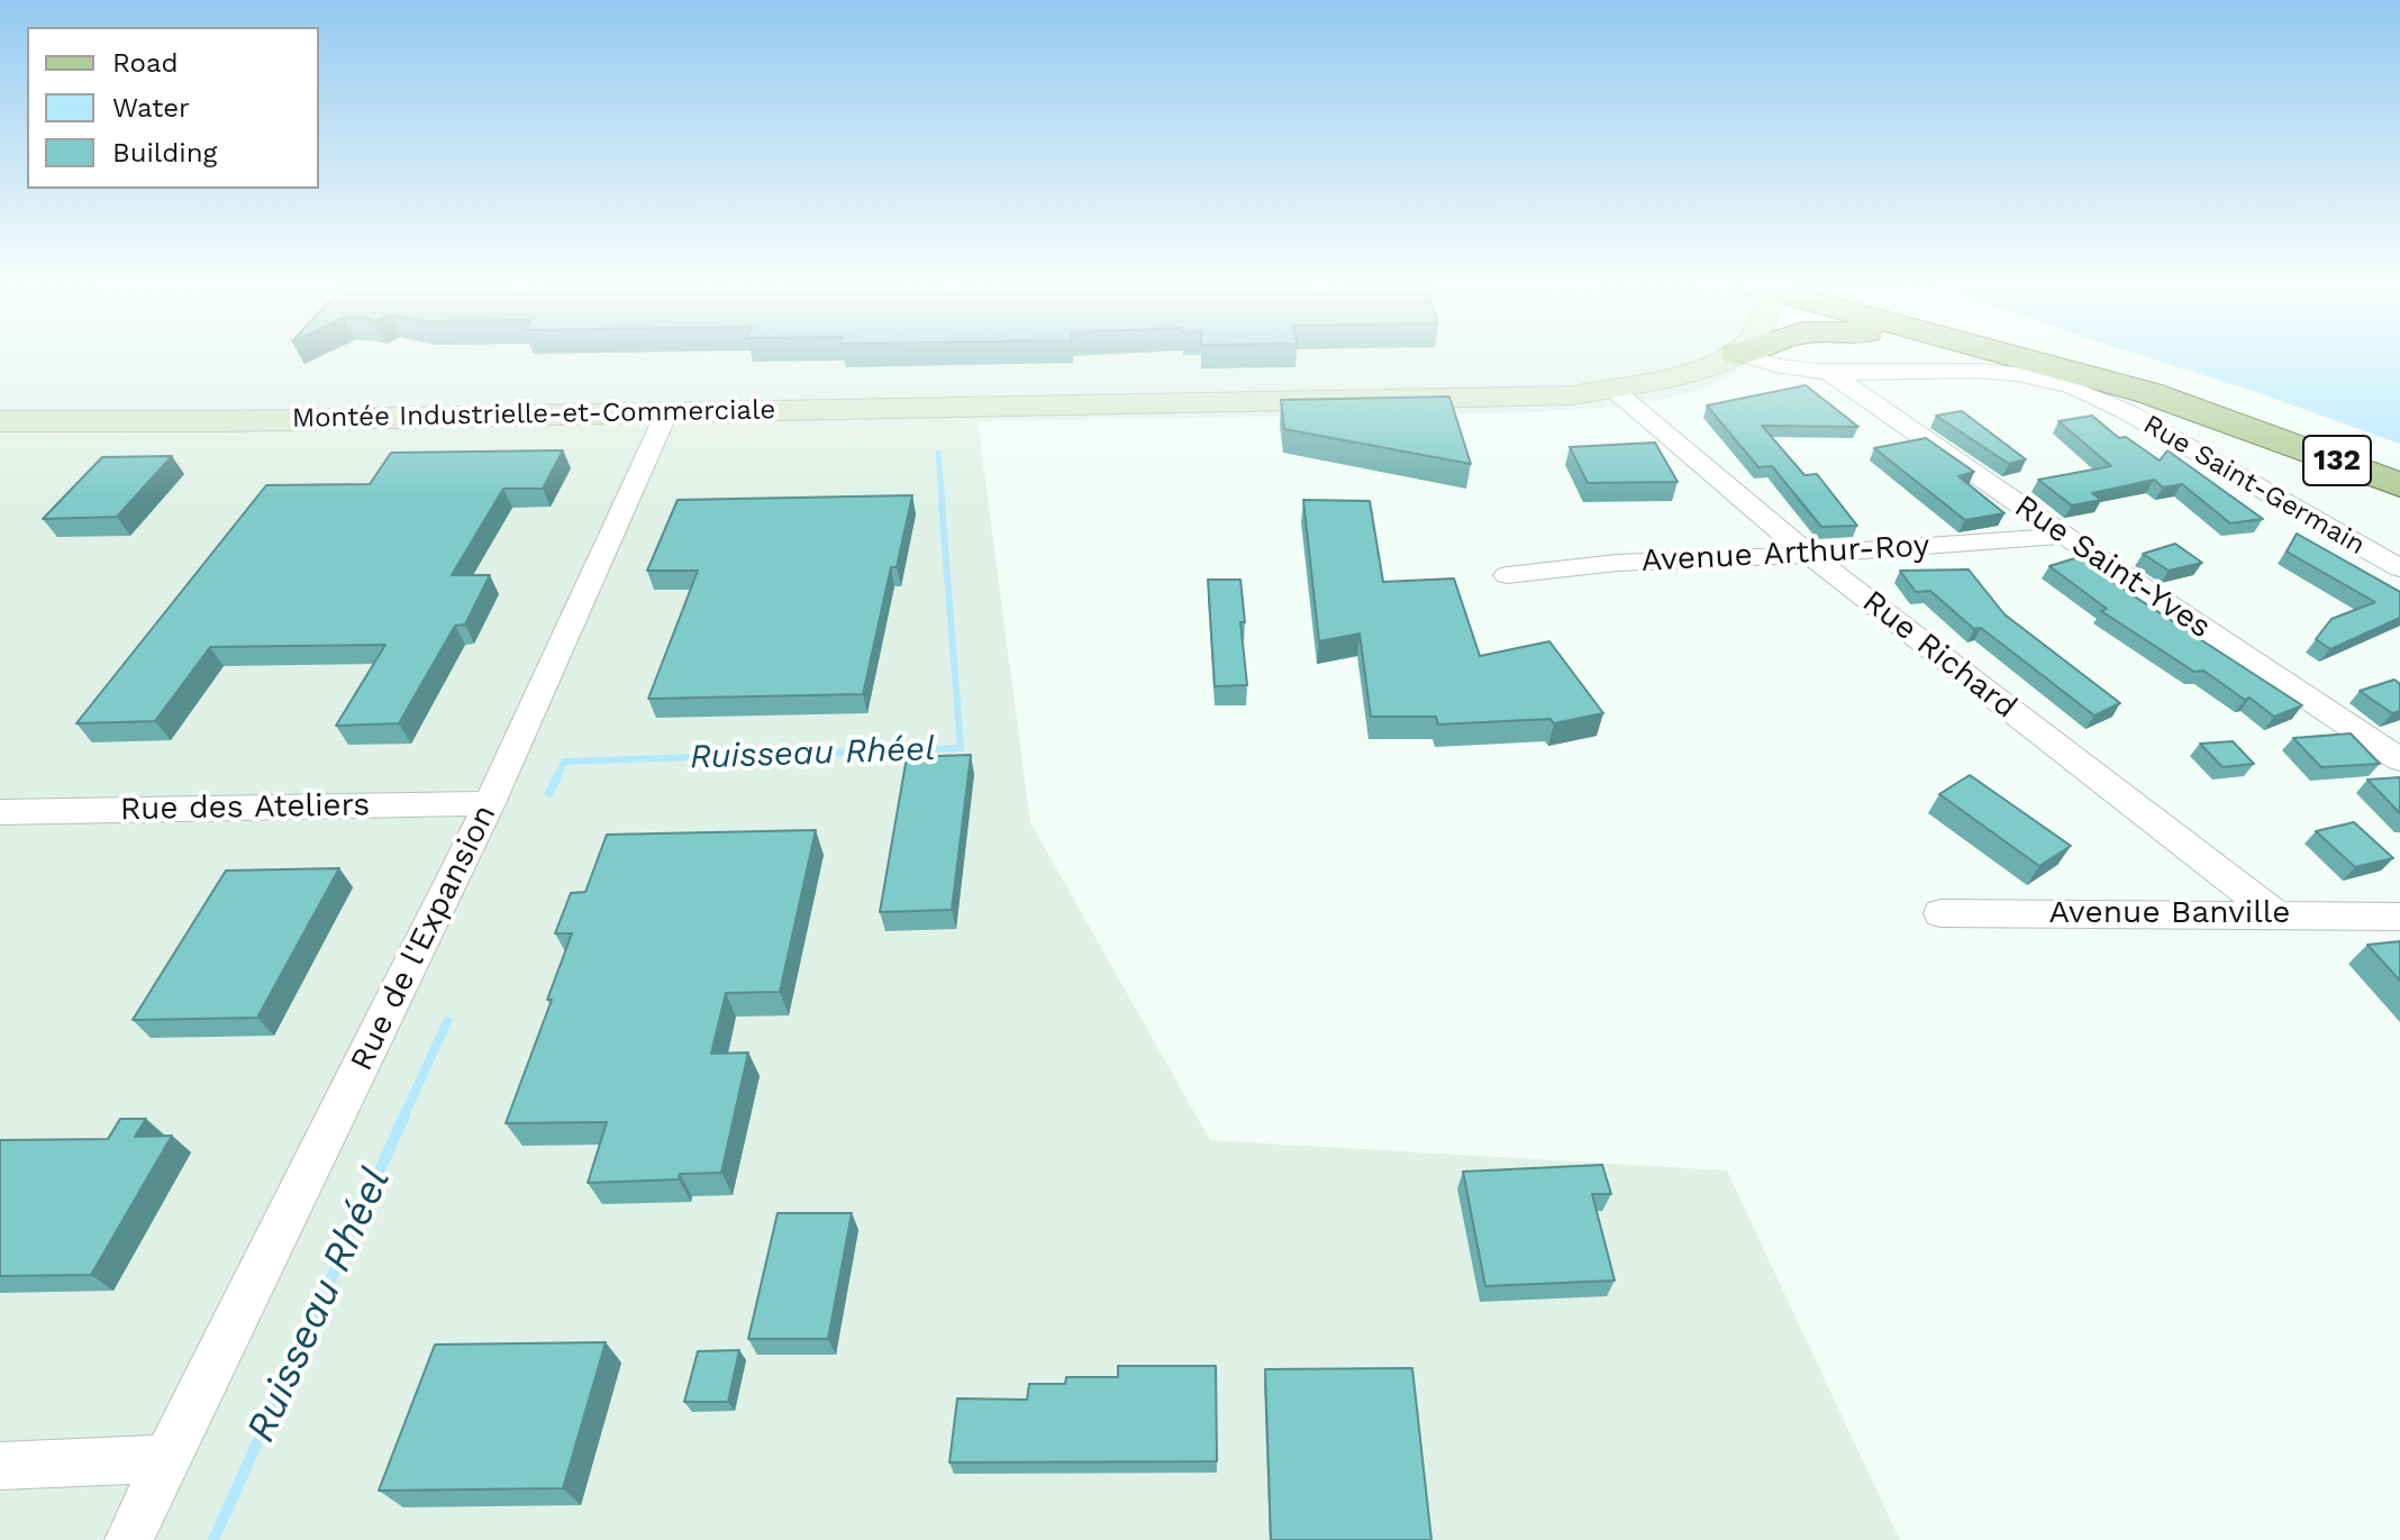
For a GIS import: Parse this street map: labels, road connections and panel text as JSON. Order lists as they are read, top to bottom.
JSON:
{
  "streets": {
    "main road": ["Montée Industrielle-et-Commerciale", "132"],
    "street": [
      "Rue Saint-Germain",
      "Avenue Arthur-Roy",
      "Rue Saint-Yves",
      "Rue Richard",
      "Rue des Ateliers",
      "Avenue Banville",
      "Rue de l'Expansion"
    ]
  },
  "crossings": [
    ["Montée Industrielle-et-Commerciale", "Rue Richard"],
    ["Montée Industrielle-et-Commerciale", "Rue de l'Expansion"],
    ["Rue Saint-Germain", "Rue Saint-Yves"],
    ["Avenue Arthur-Roy", "Rue Saint-Yves"],
    ["Avenue Arthur-Roy", "Rue Richard"],
    ["Rue Richard", "Avenue Banville"],
    ["Rue des Ateliers", "Rue de l'Expansion"]
  ],
  "water": ["Ruisseau Rhéel"],
  "legend": ["Road", "Water", "Building"]
}
